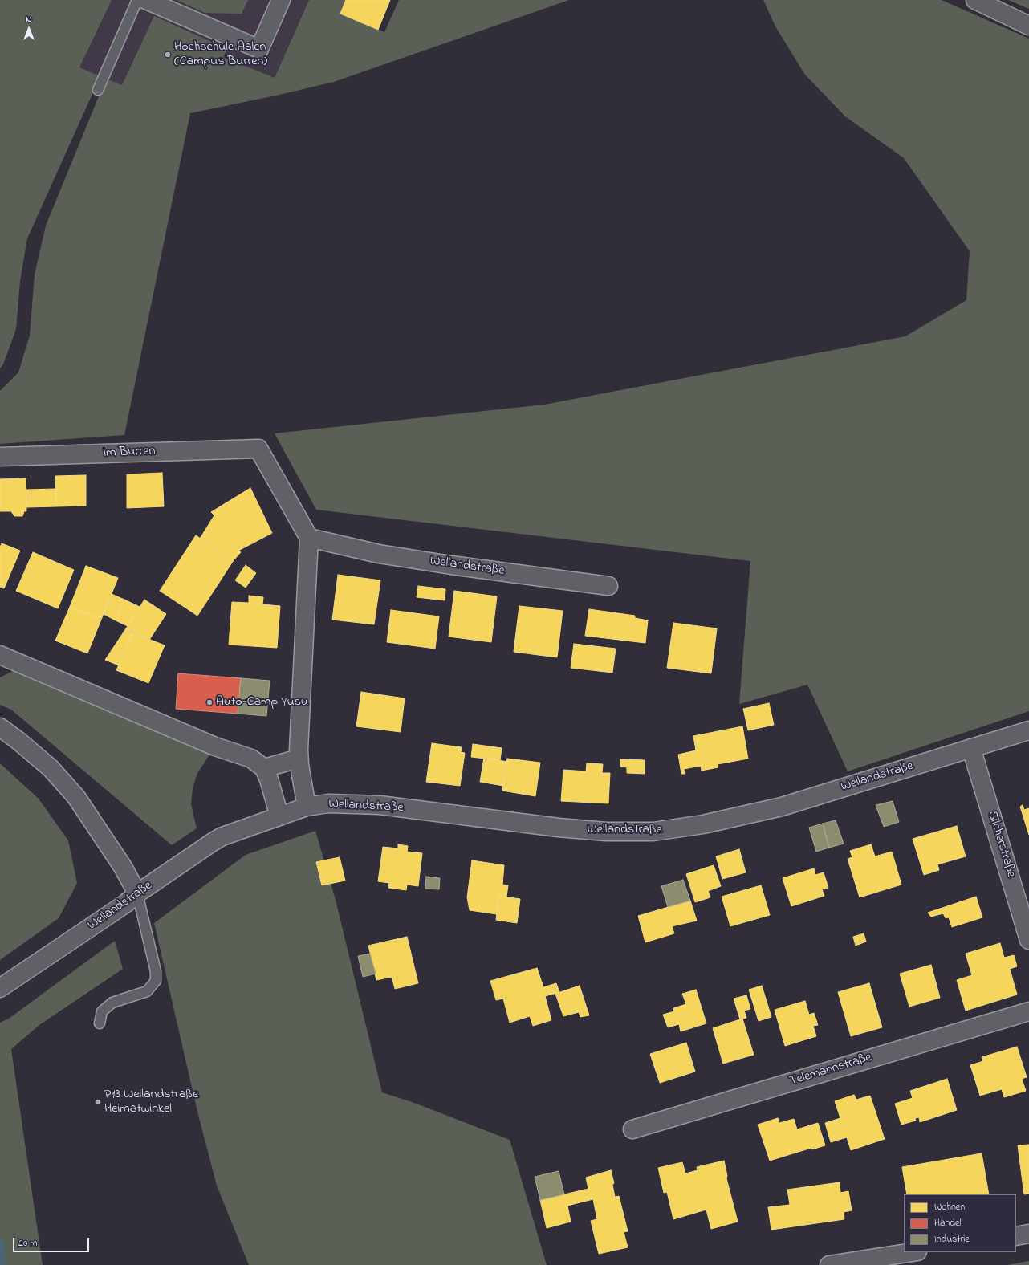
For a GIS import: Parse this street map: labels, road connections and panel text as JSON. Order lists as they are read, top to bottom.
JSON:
{
  "streets": {
    "street": [
      "Im Burren",
      "Wellandstraße",
      "Silcherstraße",
      "Telemannstraße"
    ]
  },
  "crossings": [
    ["Im Burren", "Wellandstraße"],
    ["Wellandstraße", "Silcherstraße"]
  ],
  "places": ["Hochschule Aalen (Campus Burren)", "Auto-Camp Yusu", "P13 Wellandstraße Heimatwinkel"],
  "legend": ["Wohnen", "Handel", "Industrie"],
  "scale_bar": "20 m",
  "north": "top"
}
